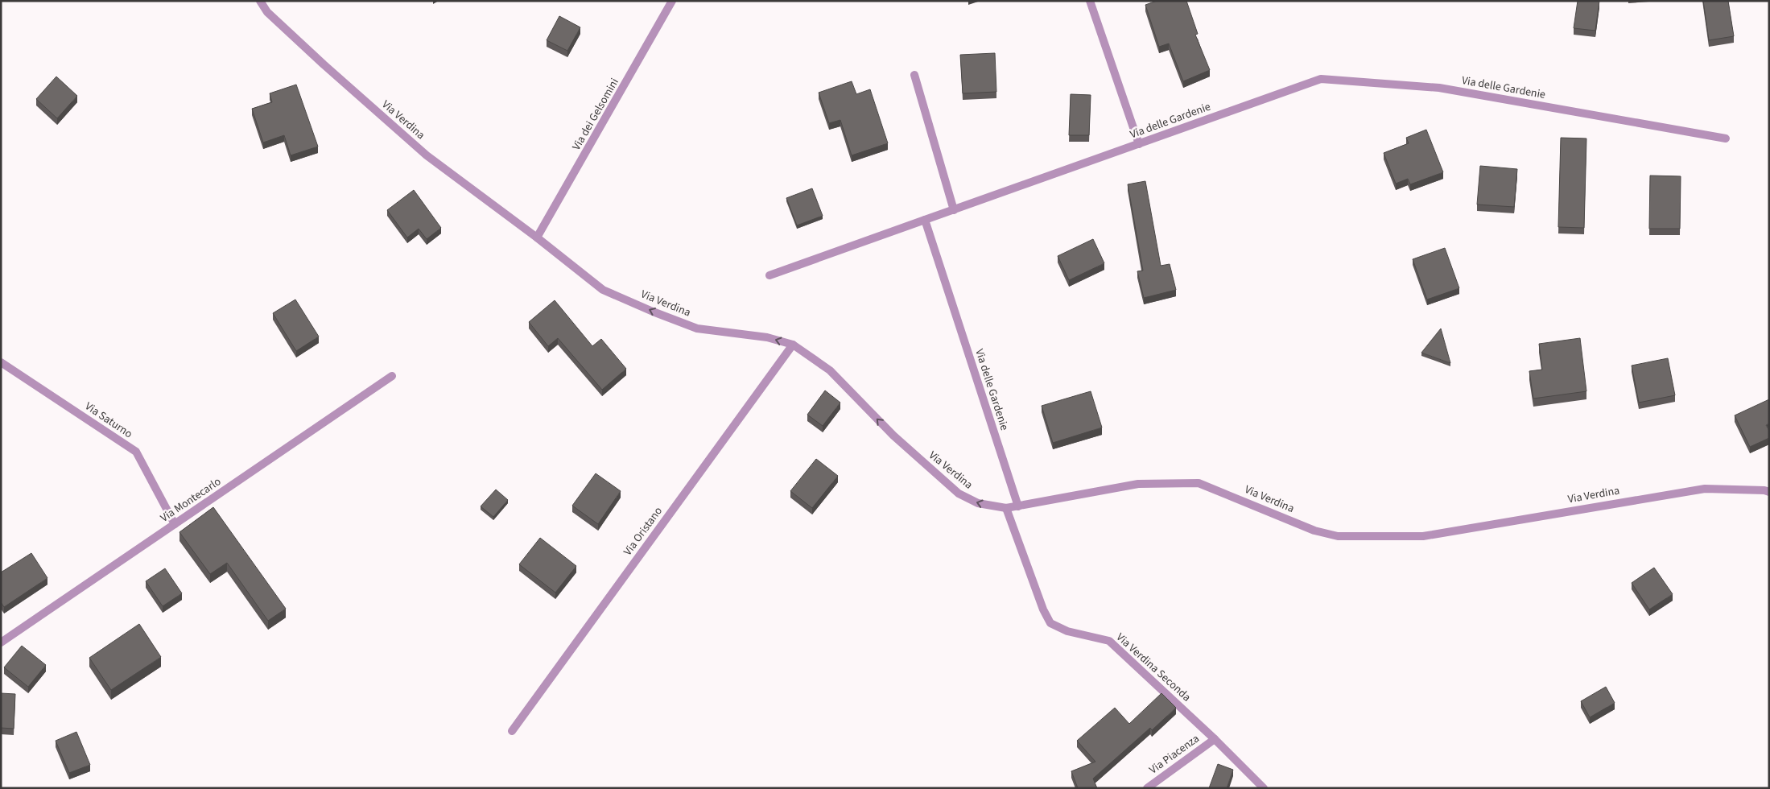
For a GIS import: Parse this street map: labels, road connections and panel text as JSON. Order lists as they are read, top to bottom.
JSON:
{
  "streets": {
    "street": [
      "Via delle Gardenie",
      "Via dei Gelsomini",
      "Via Verdina",
      "Via Saturno",
      "Via Montecarlo",
      "Via Oristano",
      "Via Verdina Seconda",
      "Via Piacenza"
    ]
  },
  "crossings": [
    ["Via delle Gardenie", "Via Verdina"],
    ["Via dei Gelsomini", "Via Verdina"],
    ["Via Verdina", "Via Oristano"],
    ["Via Verdina", "Via Verdina Seconda"],
    ["Via Saturno", "Via Montecarlo"],
    ["Via Verdina Seconda", "Via Piacenza"]
  ]
}
